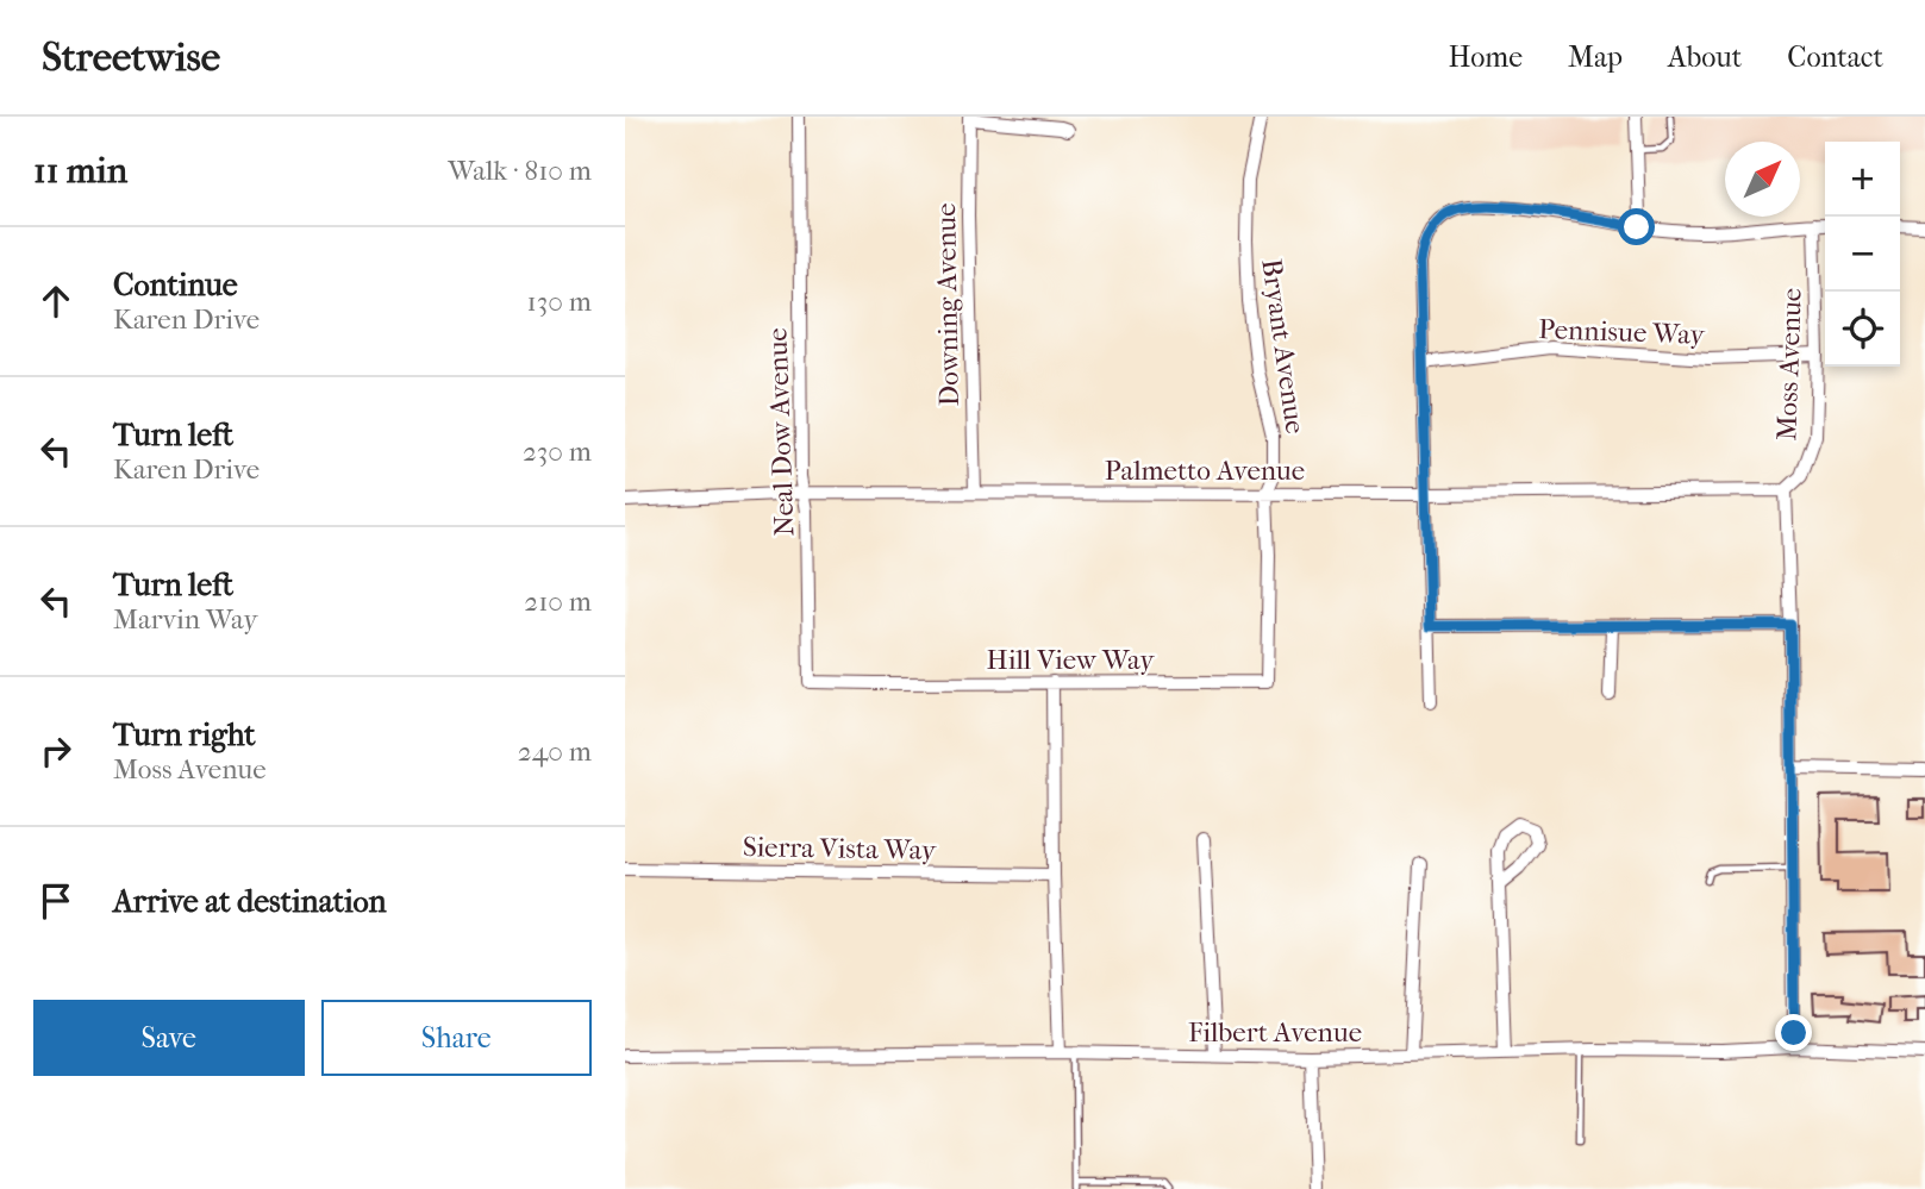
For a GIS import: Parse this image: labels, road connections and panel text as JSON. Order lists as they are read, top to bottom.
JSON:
{
  "streets": {
    "street": [
      "Downing Avenue",
      "Pennisue Way",
      "Bryant Avenue",
      "Moss Avenue",
      "Neal Dow Avenue",
      "Palmetto Avenue",
      "Hill View Way",
      "Sierra Vista Way",
      "Filbert Avenue"
    ]
  },
  "crossings": [
    ["Downing Avenue", "Palmetto Avenue"],
    ["Pennisue Way", "Moss Avenue"],
    ["Bryant Avenue", "Palmetto Avenue"],
    ["Bryant Avenue", "Hill View Way"],
    ["Moss Avenue", "Palmetto Avenue"],
    ["Neal Dow Avenue", "Palmetto Avenue"],
    ["Neal Dow Avenue", "Hill View Way"]
  ],
  "north": "top right",
  "page": {
    "header": "Streetwise",
    "nav": [
      "Home",
      "Map",
      "About",
      "Contact"
    ],
    "heading": ["11 min", "Walk · 810 m"],
    "map_buttons": ["+", "−"],
    "list": [
      ["Continue", "Karen Drive", "130 m"],
      ["Turn left", "Karen Drive", "230 m"],
      ["Turn left", "Marvin Way", "210 m"],
      ["Turn right", "Moss Avenue", "240 m"],
      "Arrive at destination"
    ],
    "buttons": ["Save", "Share"]
  }
}
